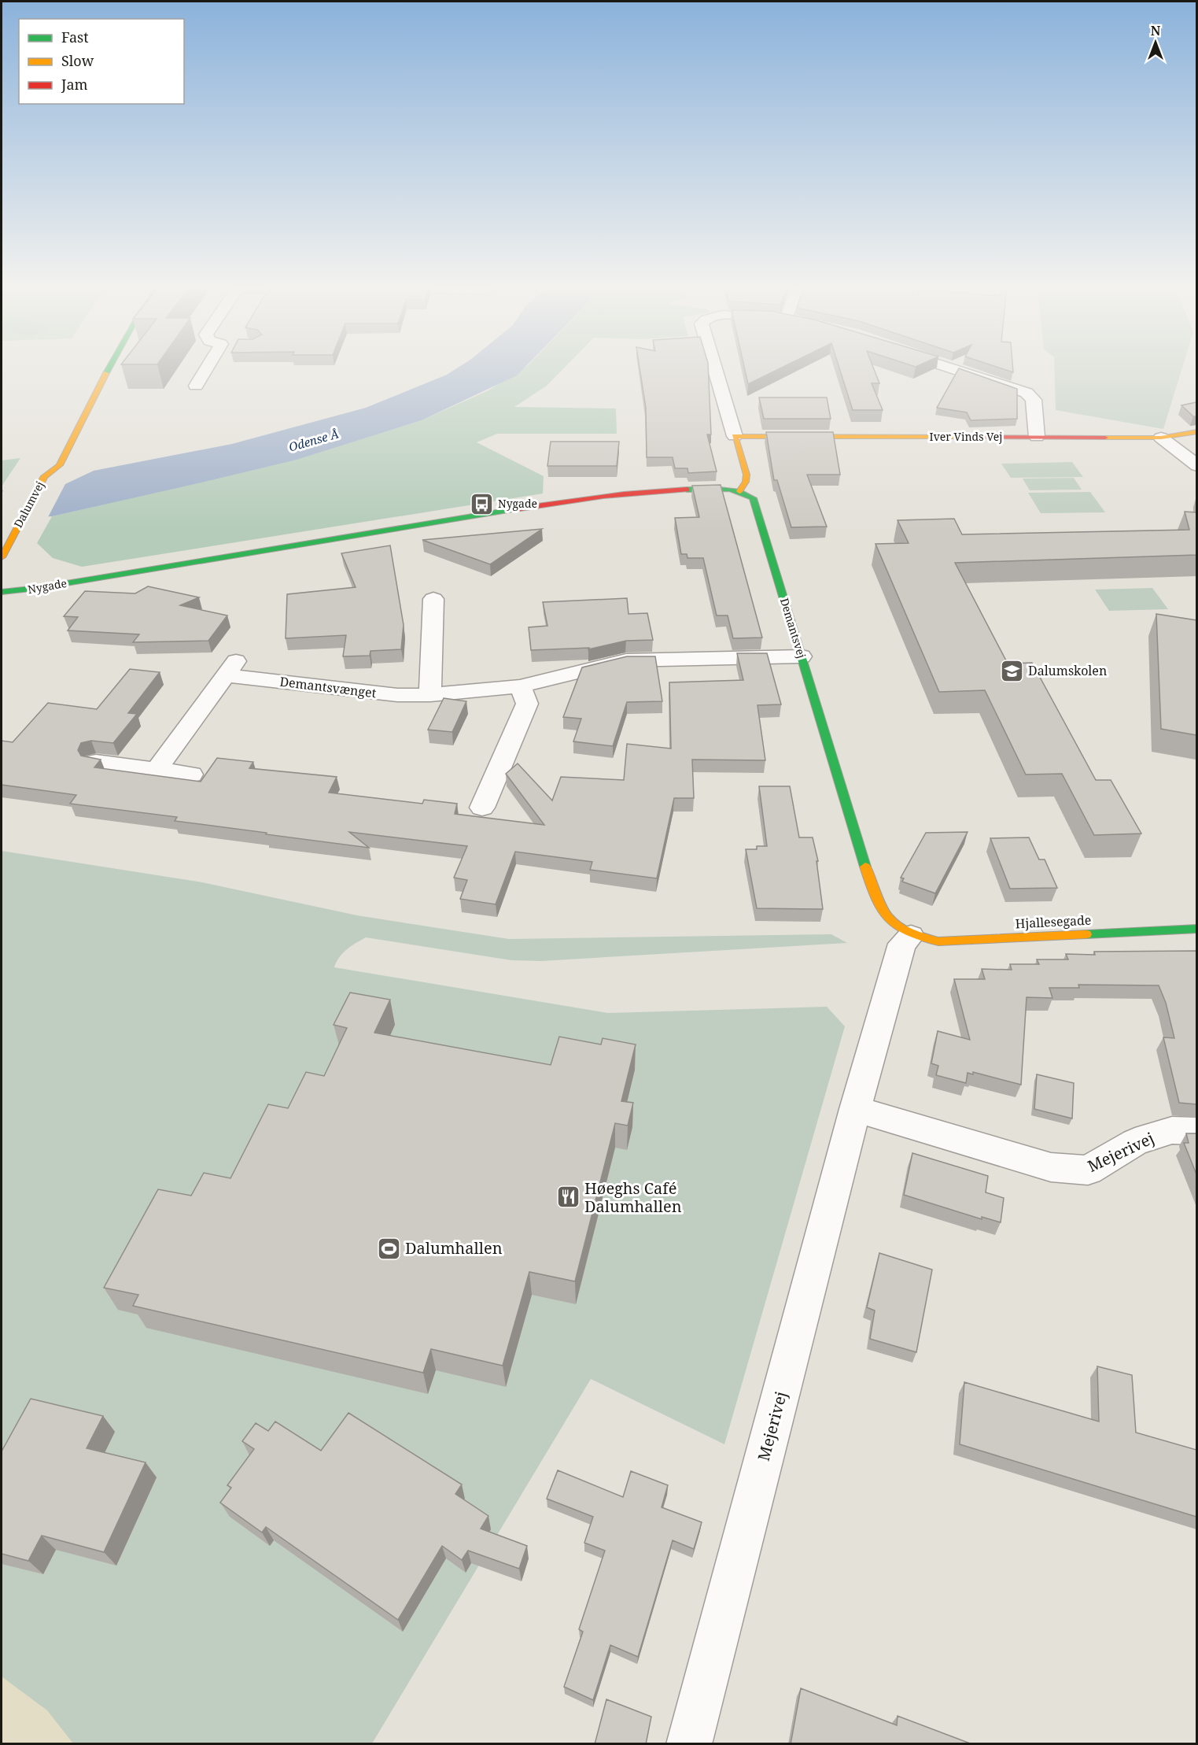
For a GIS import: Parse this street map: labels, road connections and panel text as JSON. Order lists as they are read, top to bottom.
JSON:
{
  "streets": {
    "street": [
      "Iver Vinds Vej",
      "Dalumvej",
      "Nygade",
      "Demantsvej",
      "Demantsvænget",
      "Hjallesegade",
      "Mejerivej"
    ]
  },
  "crossings": [
    ["Nygade", "Demantsvej"],
    ["Demantsvej", "Demantsvænget"],
    ["Demantsvej", "Hjallesegade"],
    ["Demantsvej", "Mejerivej"],
    ["Hjallesegade", "Mejerivej"]
  ],
  "water": ["Odense Å"],
  "places": {
    "bus stop": ["Nygade"],
    "school or university": ["Dalumskolen"],
    "restaurant": ["Høeghs Café Dalumhallen"],
    "sports": ["Dalumhallen"]
  },
  "legend": ["Fast", "Slow", "Jam"],
  "north": "top"
}
